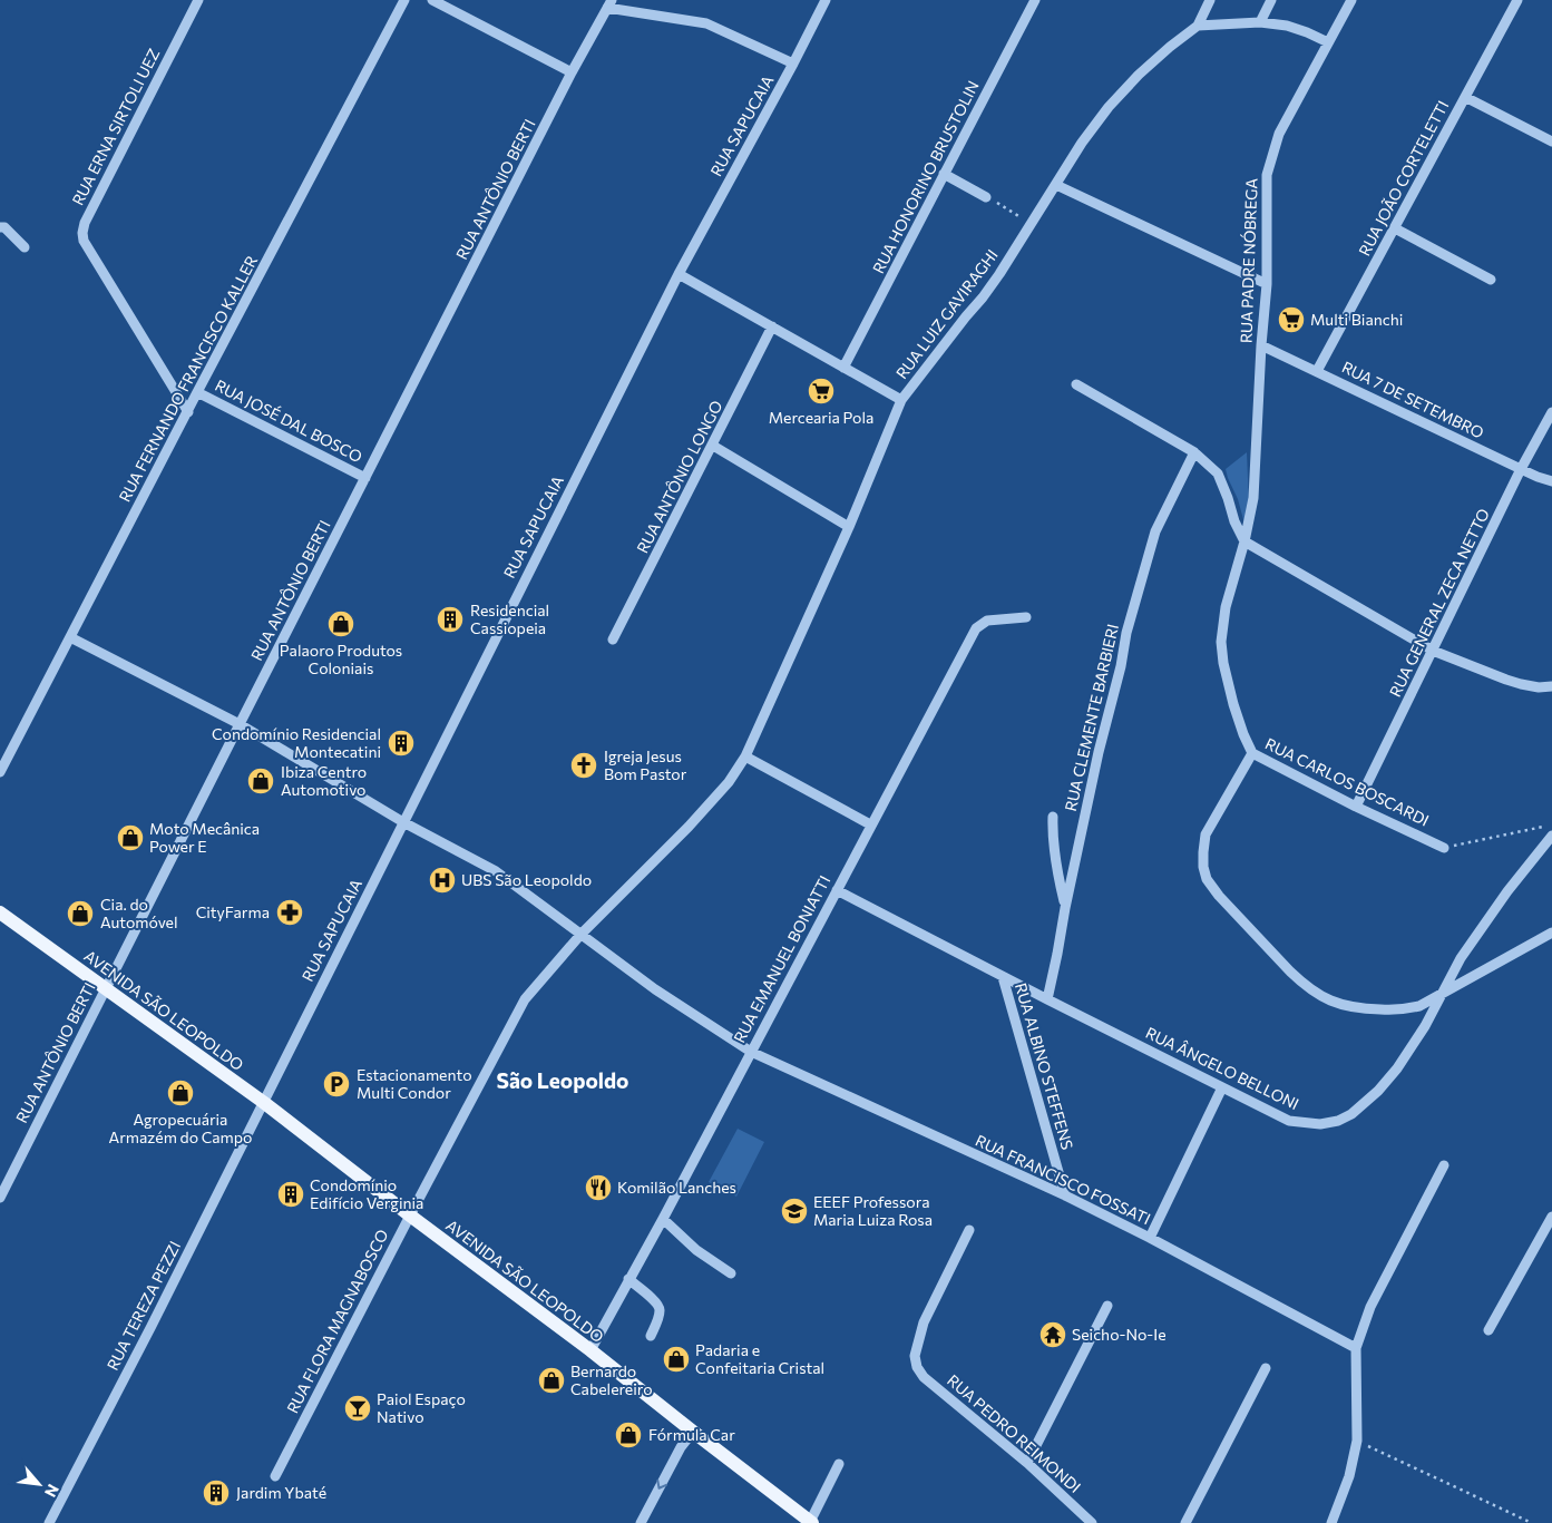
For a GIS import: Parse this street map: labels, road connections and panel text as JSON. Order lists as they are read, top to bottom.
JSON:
{
  "streets": {
    "main road": ["AVENIDA SÃO LEOPOLDO"],
    "street": [
      "RUA SAPUCAIA",
      "RUA ERNA SIRTOLI UEZ",
      "RUA HONORINO BRUSTOLIN",
      "RUA JOÃO CORTELETTI",
      "RUA ANTÔNIO BERTI",
      "RUA PADRE NÓBREGA",
      "RUA LUIZ GAVIRAGHI",
      "RUA FERNANDO FRANCISCO KALLER",
      "RUA 7 DE SETEMBRO",
      "RUA JOSÉ DAL BOSCO",
      "RUA ANTÔNIO LONGO",
      "RUA GENERAL ZECA NETTO",
      "RUA CLEMENTE BARBIERI",
      "RUA CARLOS BOSCARDI",
      "RUA EMANUEL BONIATTI",
      "RUA ALBINO STEFFENS",
      "RUA ÂNGELO BELLONI",
      "RUA FRANCISCO FOSSATI",
      "RUA TEREZA PEZZI",
      "RUA FLORA MAGNABOSCO",
      "RUA PEDRO REIMONDI"
    ]
  },
  "crossings": [
    ["RUA SAPUCAIA", "AVENIDA SÃO LEOPOLDO"],
    ["RUA SAPUCAIA", "RUA FRANCISCO FOSSATI"],
    ["RUA SAPUCAIA", "RUA TEREZA PEZZI"],
    ["RUA ERNA SIRTOLI UEZ", "RUA FERNANDO FRANCISCO KALLER"],
    ["RUA JOÃO CORTELETTI", "RUA 7 DE SETEMBRO"],
    ["RUA ANTÔNIO BERTI", "RUA JOSÉ DAL BOSCO"],
    ["RUA ANTÔNIO BERTI", "AVENIDA SÃO LEOPOLDO"],
    ["RUA ANTÔNIO BERTI", "RUA FRANCISCO FOSSATI"],
    ["RUA PADRE NÓBREGA", "RUA 7 DE SETEMBRO"],
    ["RUA PADRE NÓBREGA", "RUA CARLOS BOSCARDI"],
    ["RUA LUIZ GAVIRAGHI", "RUA FLORA MAGNABOSCO"],
    ["RUA FERNANDO FRANCISCO KALLER", "RUA JOSÉ DAL BOSCO"],
    ["RUA FERNANDO FRANCISCO KALLER", "RUA FRANCISCO FOSSATI"],
    ["RUA 7 DE SETEMBRO", "RUA GENERAL ZECA NETTO"],
    ["RUA GENERAL ZECA NETTO", "RUA CARLOS BOSCARDI"],
    ["RUA CLEMENTE BARBIERI", "RUA ÂNGELO BELLONI"],
    ["RUA EMANUEL BONIATTI", "AVENIDA SÃO LEOPOLDO"],
    ["RUA EMANUEL BONIATTI", "RUA ÂNGELO BELLONI"],
    ["RUA EMANUEL BONIATTI", "RUA FRANCISCO FOSSATI"],
    ["AVENIDA SÃO LEOPOLDO", "RUA TEREZA PEZZI"],
    ["AVENIDA SÃO LEOPOLDO", "RUA FLORA MAGNABOSCO"],
    ["RUA ALBINO STEFFENS", "RUA ÂNGELO BELLONI"],
    ["RUA ALBINO STEFFENS", "RUA FRANCISCO FOSSATI"],
    ["RUA FRANCISCO FOSSATI", "RUA FLORA MAGNABOSCO"]
  ],
  "districts": ["São Leopoldo"],
  "places": {
    "supermarket": ["Multi Bianchi", "Mercearia Pola"],
    "building": [
      "Residencial Cassiopeia",
      "Condomínio Residencial Montecatini",
      "Condomínio Edifício Verginia",
      "Jardim Ybaté"
    ],
    "shop": [
      "Palaoro Produtos Coloniais",
      "Ibiza Centro Automotivo",
      "Moto Mecânica Power E",
      "Cia. do Automóvel",
      "Agropecuária Armazém do Campo",
      "Padaria e Confeitaria Cristal",
      "Bernardo Cabelereiro",
      "Fórmula Car"
    ],
    "church": ["Igreja Jesus Bom Pastor"],
    "hospital": ["UBS São Leopoldo"],
    "pharmacy": ["CityFarma"],
    "parking": ["Estacionamento Multi Condor"],
    "restaurant": ["Komilão Lanches"],
    "school or university": ["EEEF Professora Maria Luiza Rosa"],
    "temple": ["Seicho-No-Ie"],
    "bar": ["Paiol Espaço Nativo"]
  },
  "north": "bottom right"
}
